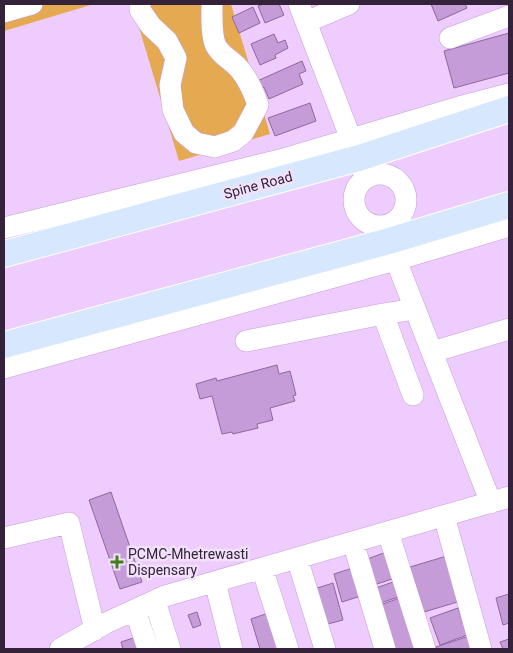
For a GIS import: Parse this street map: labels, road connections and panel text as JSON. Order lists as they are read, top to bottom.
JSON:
{
  "streets": {
    "main road": ["Spine Road"]
  },
  "places": {
    "health": ["PCMC-Mhetrewasti Dispensary"]
  }
}
